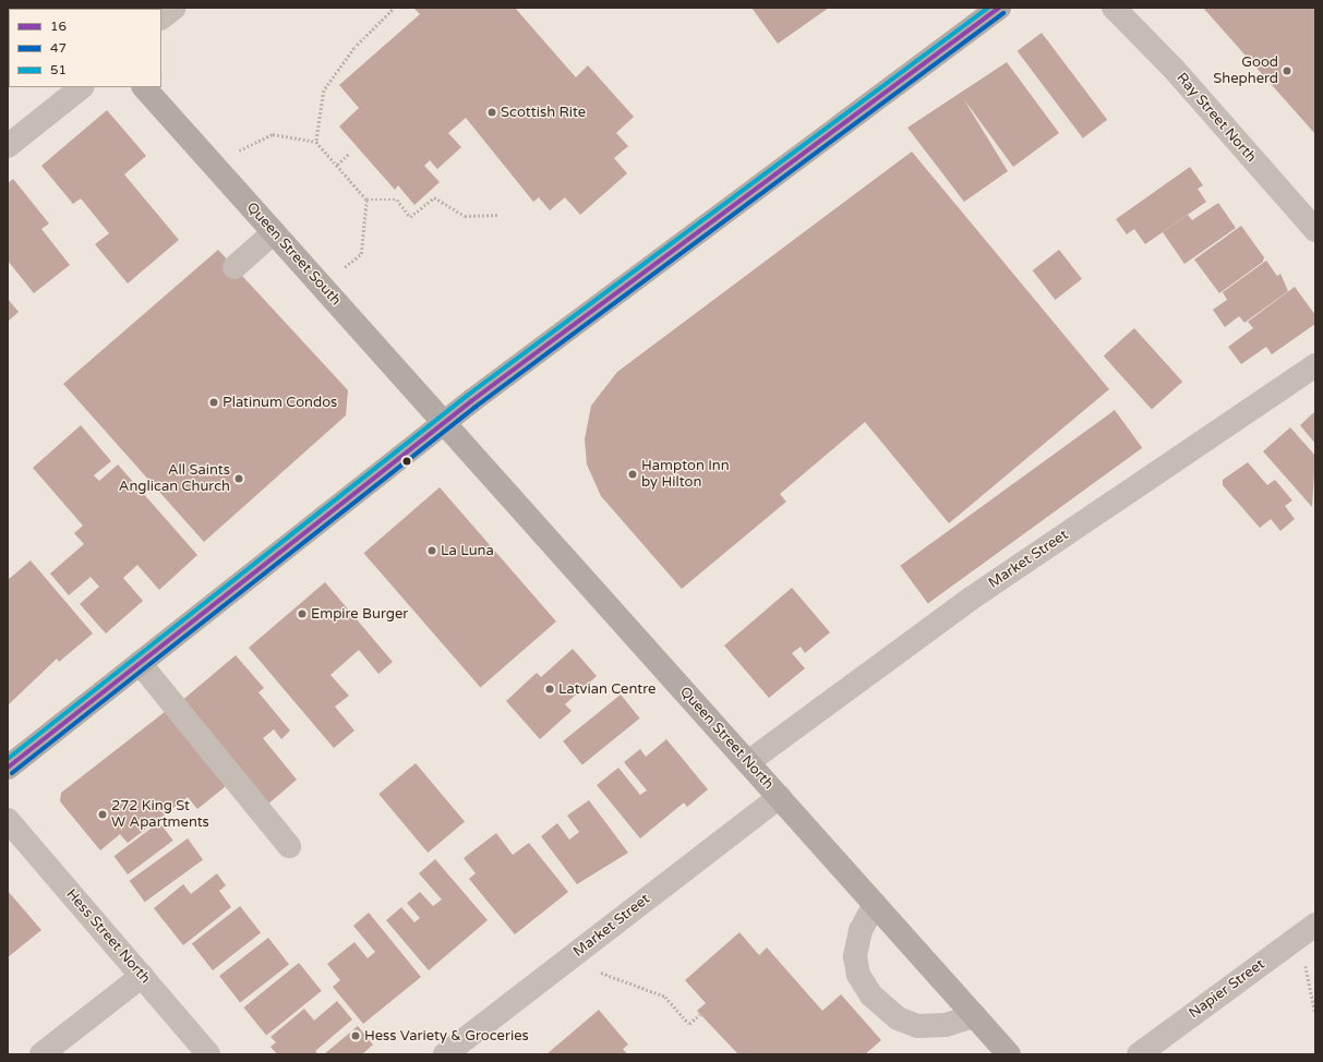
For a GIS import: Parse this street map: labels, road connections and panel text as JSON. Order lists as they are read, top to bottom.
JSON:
{
  "streets": {
    "main road": ["Queen Street South", "Queen Street North"],
    "street": [
      "Ray Street North",
      "Market Street",
      "Hess Street North",
      "Napier Street"
    ]
  },
  "crossings": [
    ["Queen Street South", "Queen Street North"],
    ["Market Street", "Queen Street North"]
  ],
  "places": [
    "Good Shepherd",
    "Scottish Rite",
    "Platinum Condos",
    "Hampton Inn by Hilton",
    "All Saints Anglican Church",
    "La Luna",
    "Empire Burger",
    "Latvian Centre",
    "272 King St W Apartments",
    "Hess Variety & Groceries"
  ],
  "lines": ["transit line 16", "transit line 51", "transit line 47"],
  "legend": ["16", "47", "51"]
}
